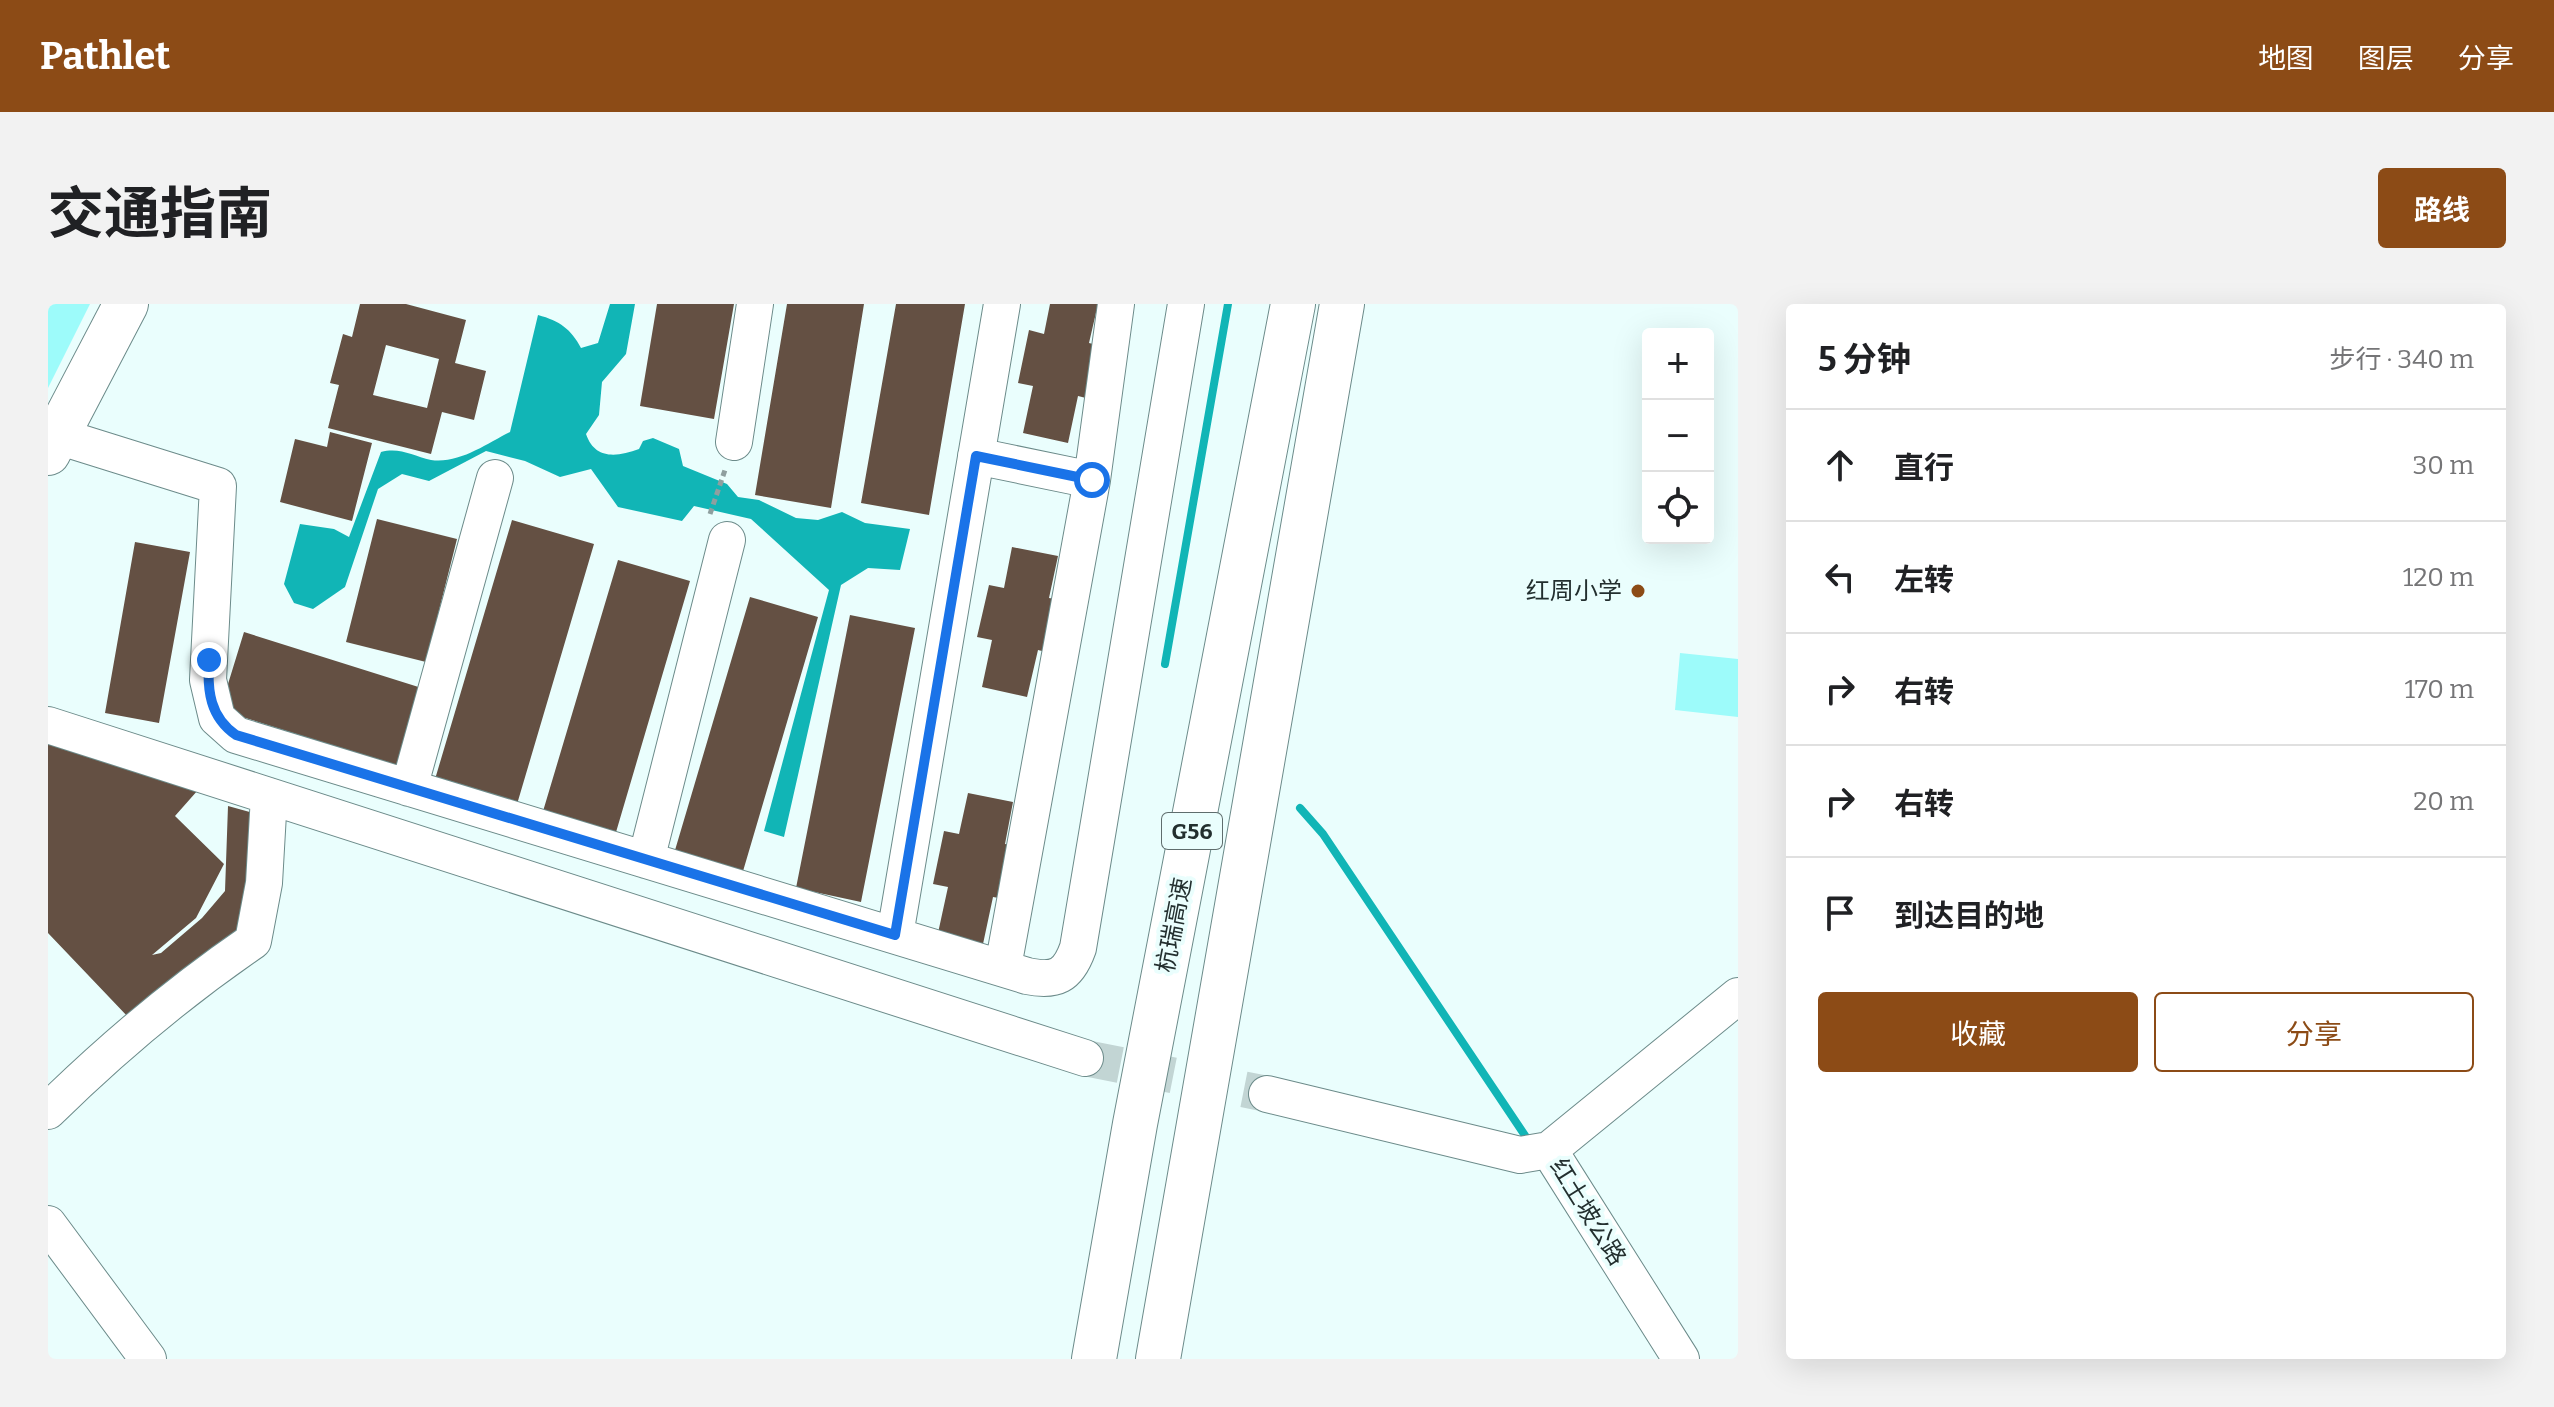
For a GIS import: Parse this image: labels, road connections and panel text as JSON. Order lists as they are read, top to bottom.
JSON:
{
  "streets": {
    "main road": ["G56", "杭瑞高速"],
    "street": ["红土坡公路"]
  },
  "places": ["红周小学"],
  "page": {
    "header": "Pathlet",
    "nav": ["地图", "图层", "分享"],
    "title": "交通指南",
    "buttons": [
      "路线",
      ["收藏", "分享"]
    ],
    "heading": ["5 分钟", "步行 · 340 m"],
    "map_buttons": ["+", "−"],
    "list": [
      ["直行", "30 m"],
      ["左转", "120 m"],
      ["右转", "170 m"],
      ["右转", "20 m"],
      "到达目的地"
    ]
  }
}
